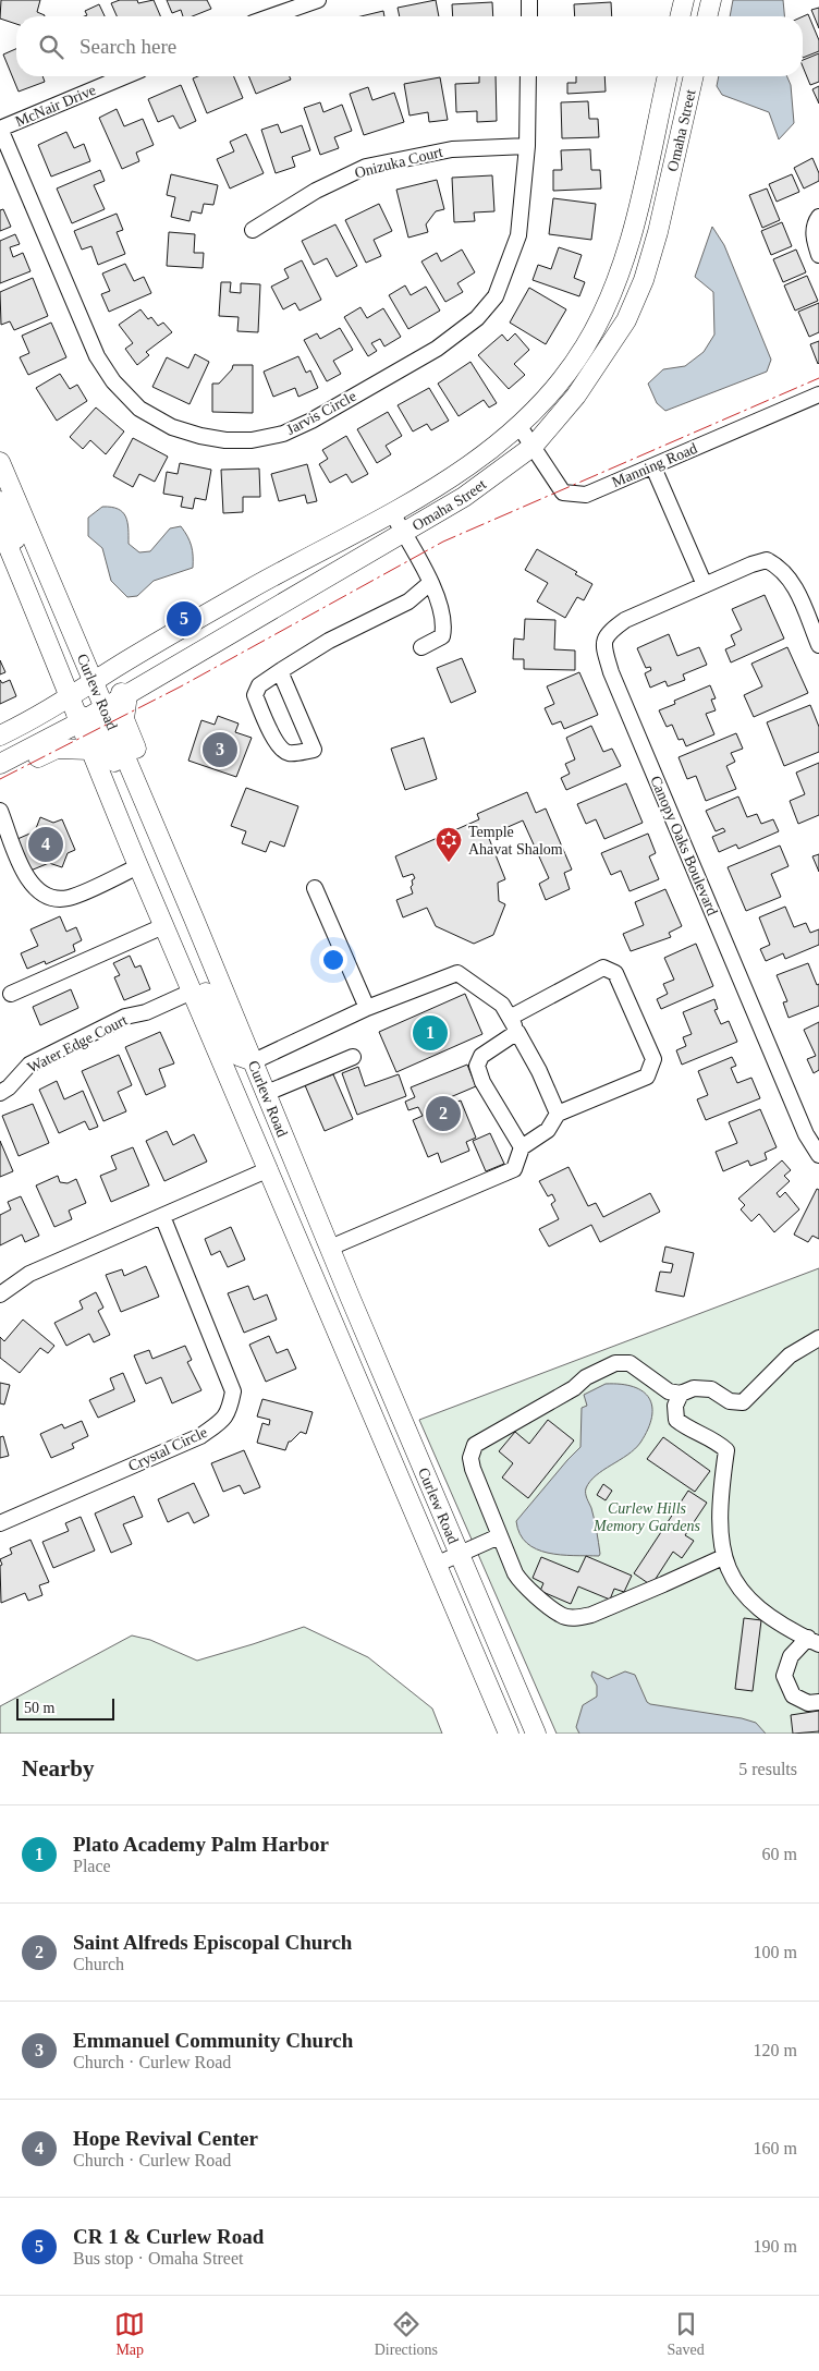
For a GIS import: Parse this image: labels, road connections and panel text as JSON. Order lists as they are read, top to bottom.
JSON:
{
  "streets": {
    "main road": ["Omaha Street", "Curlew Road"],
    "street": [
      "McNair Drive",
      "Onizuka Court",
      "Jarvis Circle",
      "Manning Road",
      "Canopy Oaks Boulevard",
      "Water Edge Court",
      "Crystal Circle"
    ]
  },
  "crossings": [
    ["McNair Drive", "Jarvis Circle"],
    ["Omaha Street", "Manning Road"],
    ["Omaha Street", "Curlew Road"],
    ["Onizuka Court", "Jarvis Circle"],
    ["Curlew Road", "Water Edge Court"]
  ],
  "parks": ["Curlew Hills Memory Gardens"],
  "places": {
    "synagogue": ["Temple Ahavat Shalom"]
  },
  "scale_bar": "50 m",
  "page": {
    "search": "Search here",
    "pins": [
      "5",
      "3",
      "4",
      "1",
      "2"
    ],
    "scale": "50 m",
    "heading": ["Nearby", "5 results"],
    "list": [
      {
        "mark": "1",
        "name": "Plato Academy Palm Harbor",
        "note": "Place",
        "value": "60 m"
      },
      {
        "mark": "2",
        "name": "Saint Alfreds Episcopal Church",
        "note": "Church",
        "value": "100 m"
      },
      {
        "mark": "3",
        "name": "Emmanuel Community Church",
        "note": "Church · Curlew Road",
        "value": "120 m"
      },
      {
        "mark": "4",
        "name": "Hope Revival Center",
        "note": "Church · Curlew Road",
        "value": "160 m"
      },
      {
        "mark": "5",
        "name": "CR 1 & Curlew Road",
        "note": "Bus stop · Omaha Street",
        "value": "190 m"
      }
    ],
    "nav": ["Map", "Directions", "Saved"]
  }
}
